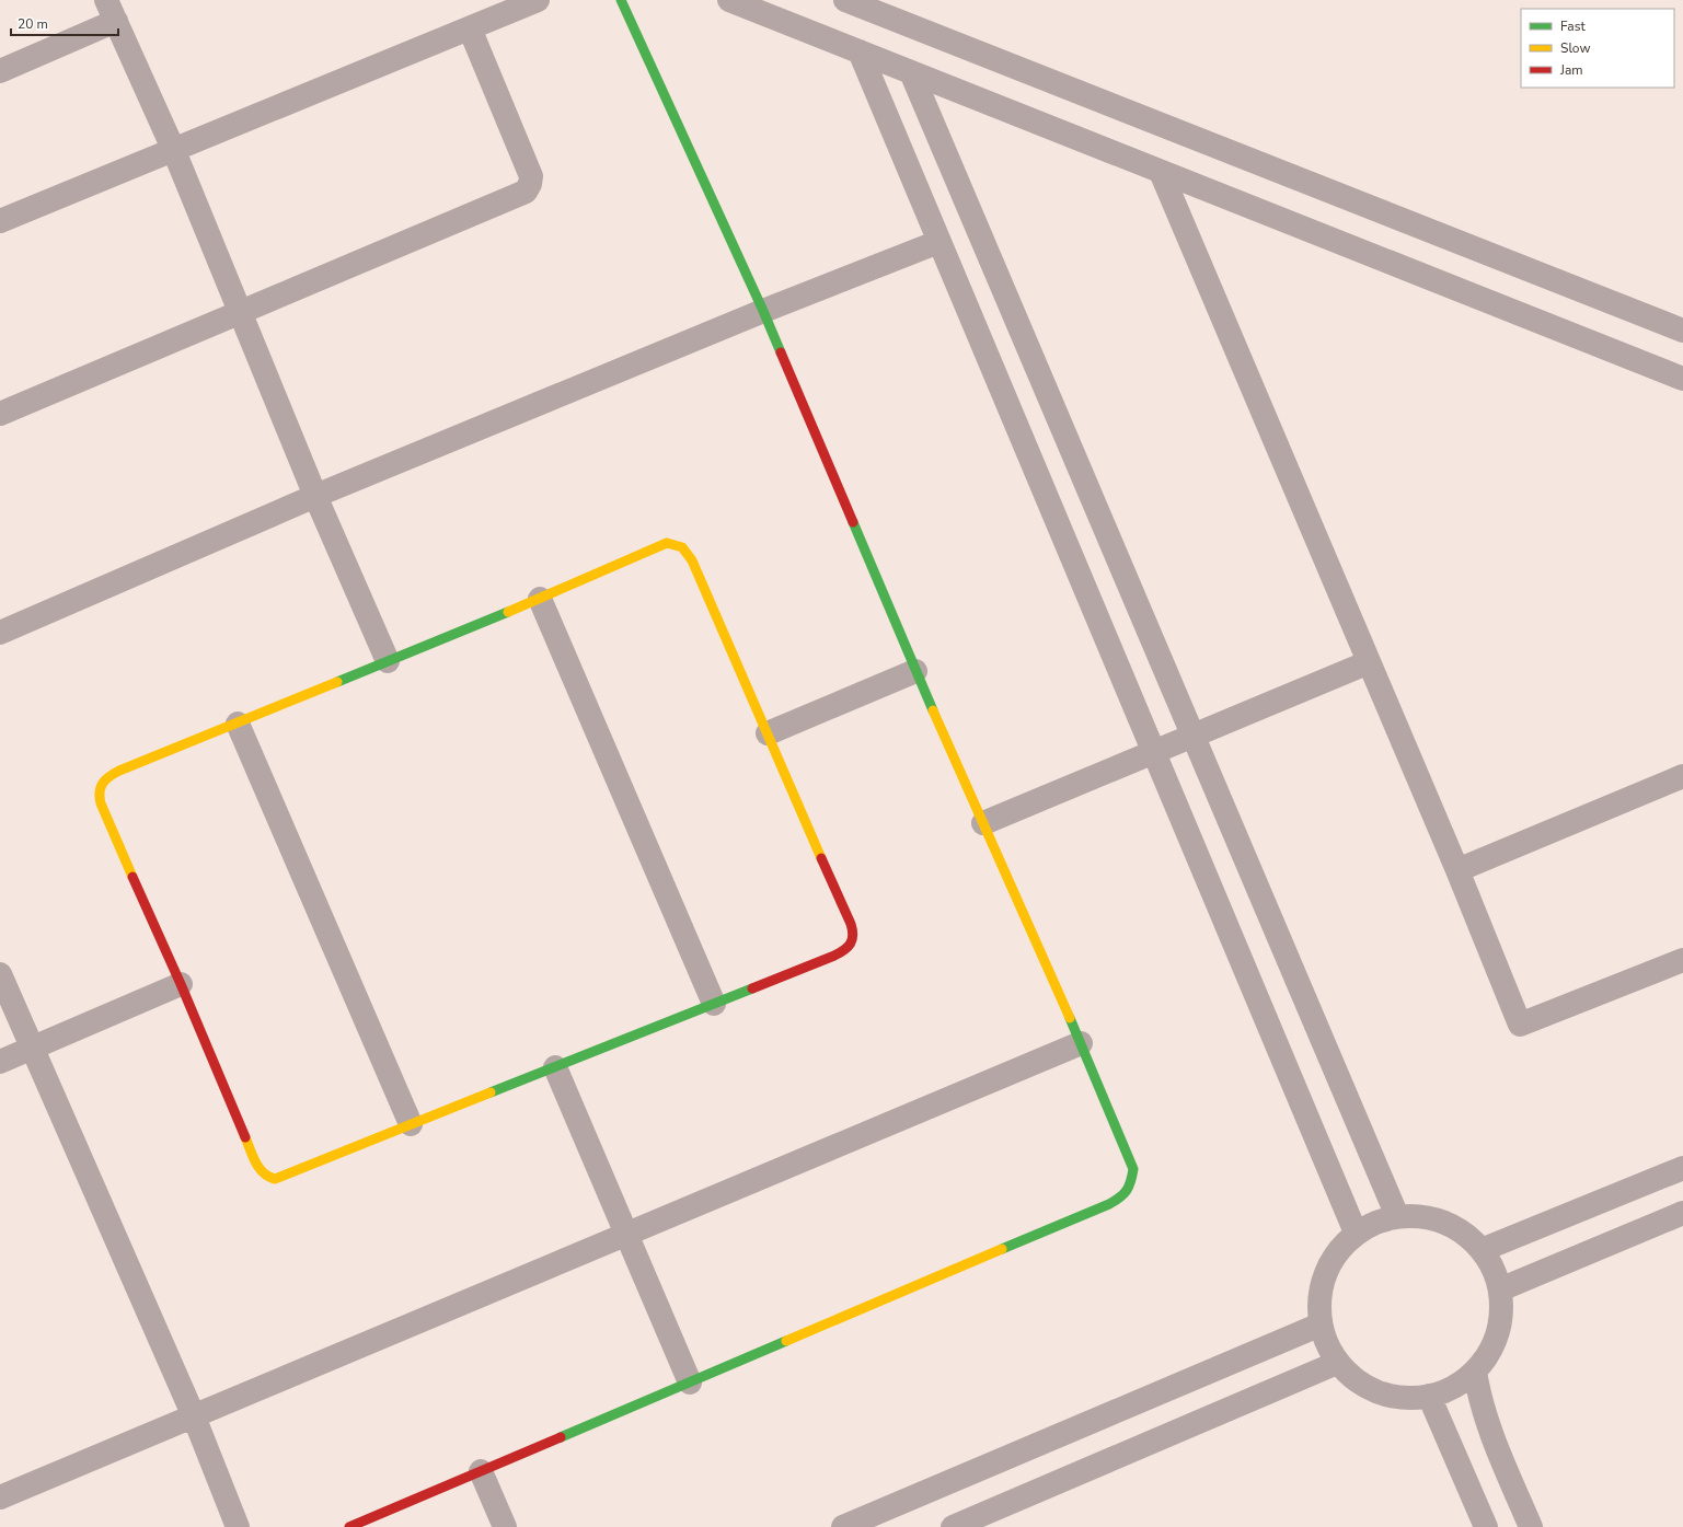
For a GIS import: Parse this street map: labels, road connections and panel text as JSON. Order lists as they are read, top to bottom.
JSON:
{
  "legend": ["Fast", "Slow", "Jam"],
  "scale_bar": "20 m"
}
